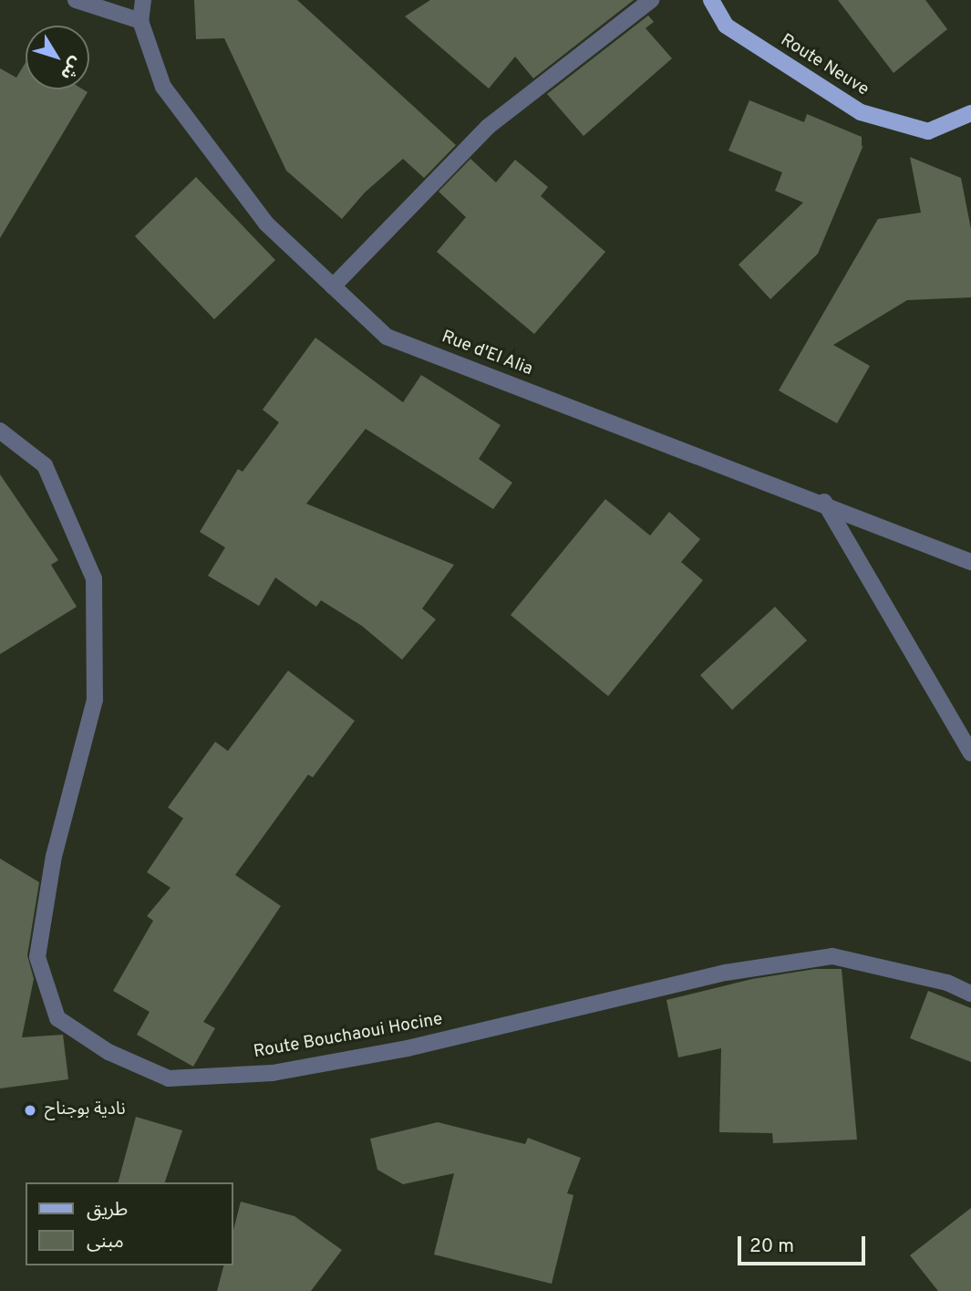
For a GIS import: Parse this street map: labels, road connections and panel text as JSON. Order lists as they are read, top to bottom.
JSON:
{
  "streets": {
    "main road": ["Route Neuve"],
    "street": ["Rue d'El Alia", "Route Bouchaoui Hocine"]
  },
  "places": ["نادية بوجناح"],
  "legend": ["طريق", "مبنى"],
  "scale_bar": "20 m",
  "north": "bottom right"
}
